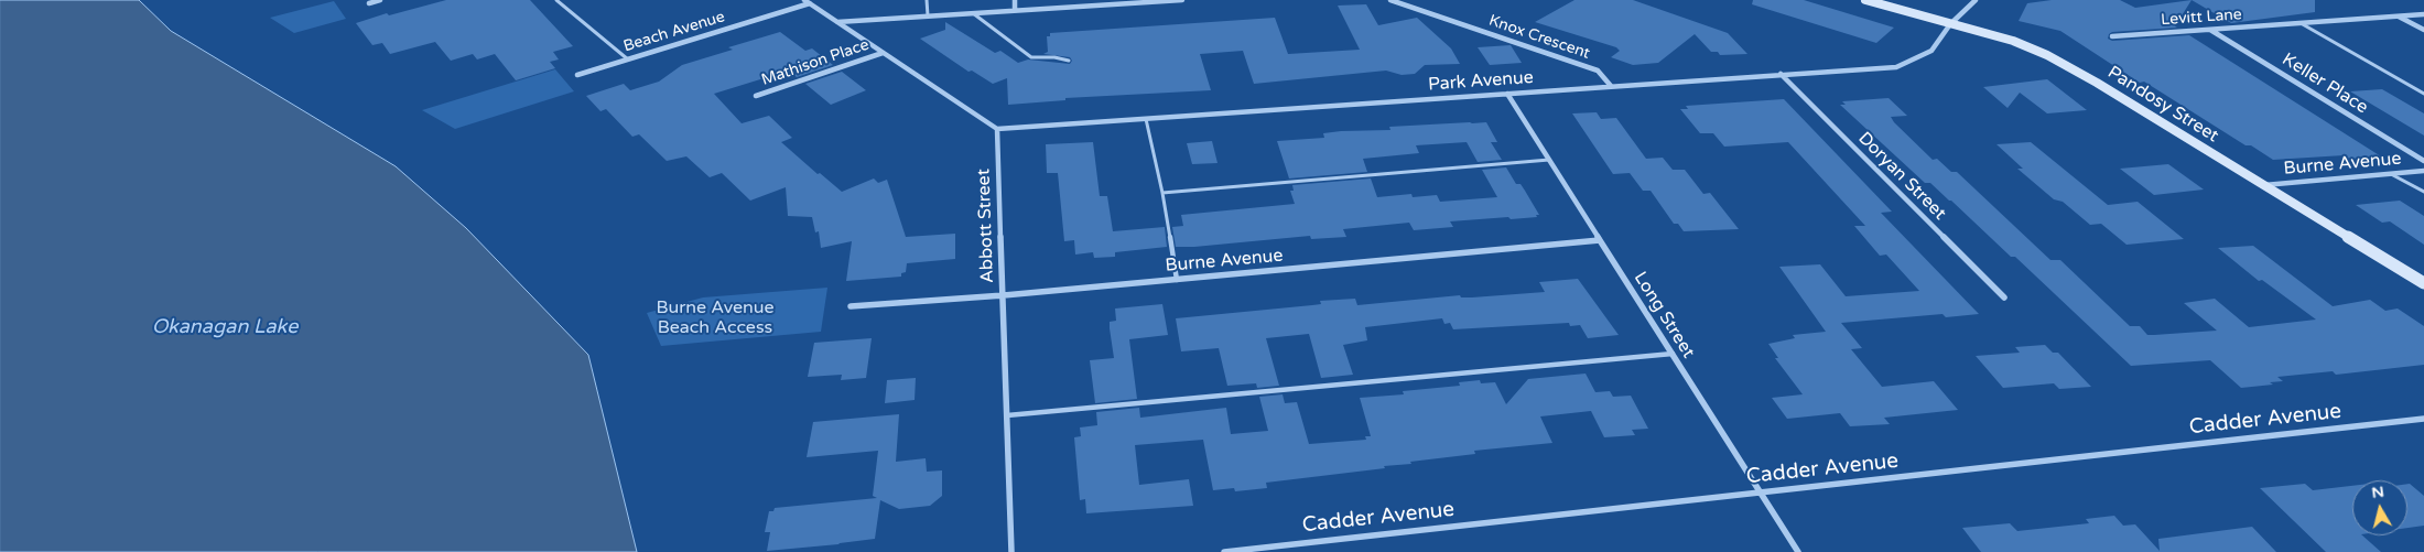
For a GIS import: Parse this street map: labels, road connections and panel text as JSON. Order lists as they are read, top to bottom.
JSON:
{
  "streets": {
    "main road": ["Pandosy Street"],
    "street": [
      "Levitt Lane",
      "Beach Avenue",
      "Knox Crescent",
      "Mathison Place",
      "Park Avenue",
      "Keller Place",
      "Burne Avenue",
      "Doryan Street",
      "Abbott Street",
      "Long Street",
      "Cadder Avenue"
    ]
  },
  "crossings": [
    ["Levitt Lane", "Keller Place"],
    ["Knox Crescent", "Park Avenue"],
    ["Park Avenue", "Pandosy Street"],
    ["Park Avenue", "Doryan Street"],
    ["Park Avenue", "Abbott Street"],
    ["Park Avenue", "Long Street"],
    ["Pandosy Street", "Burne Avenue"],
    ["Burne Avenue", "Abbott Street"],
    ["Burne Avenue", "Long Street"],
    ["Long Street", "Cadder Avenue"]
  ],
  "water": ["Okanagan Lake"],
  "parks": ["Burne Avenue Beach Access"],
  "north": "top"
}
